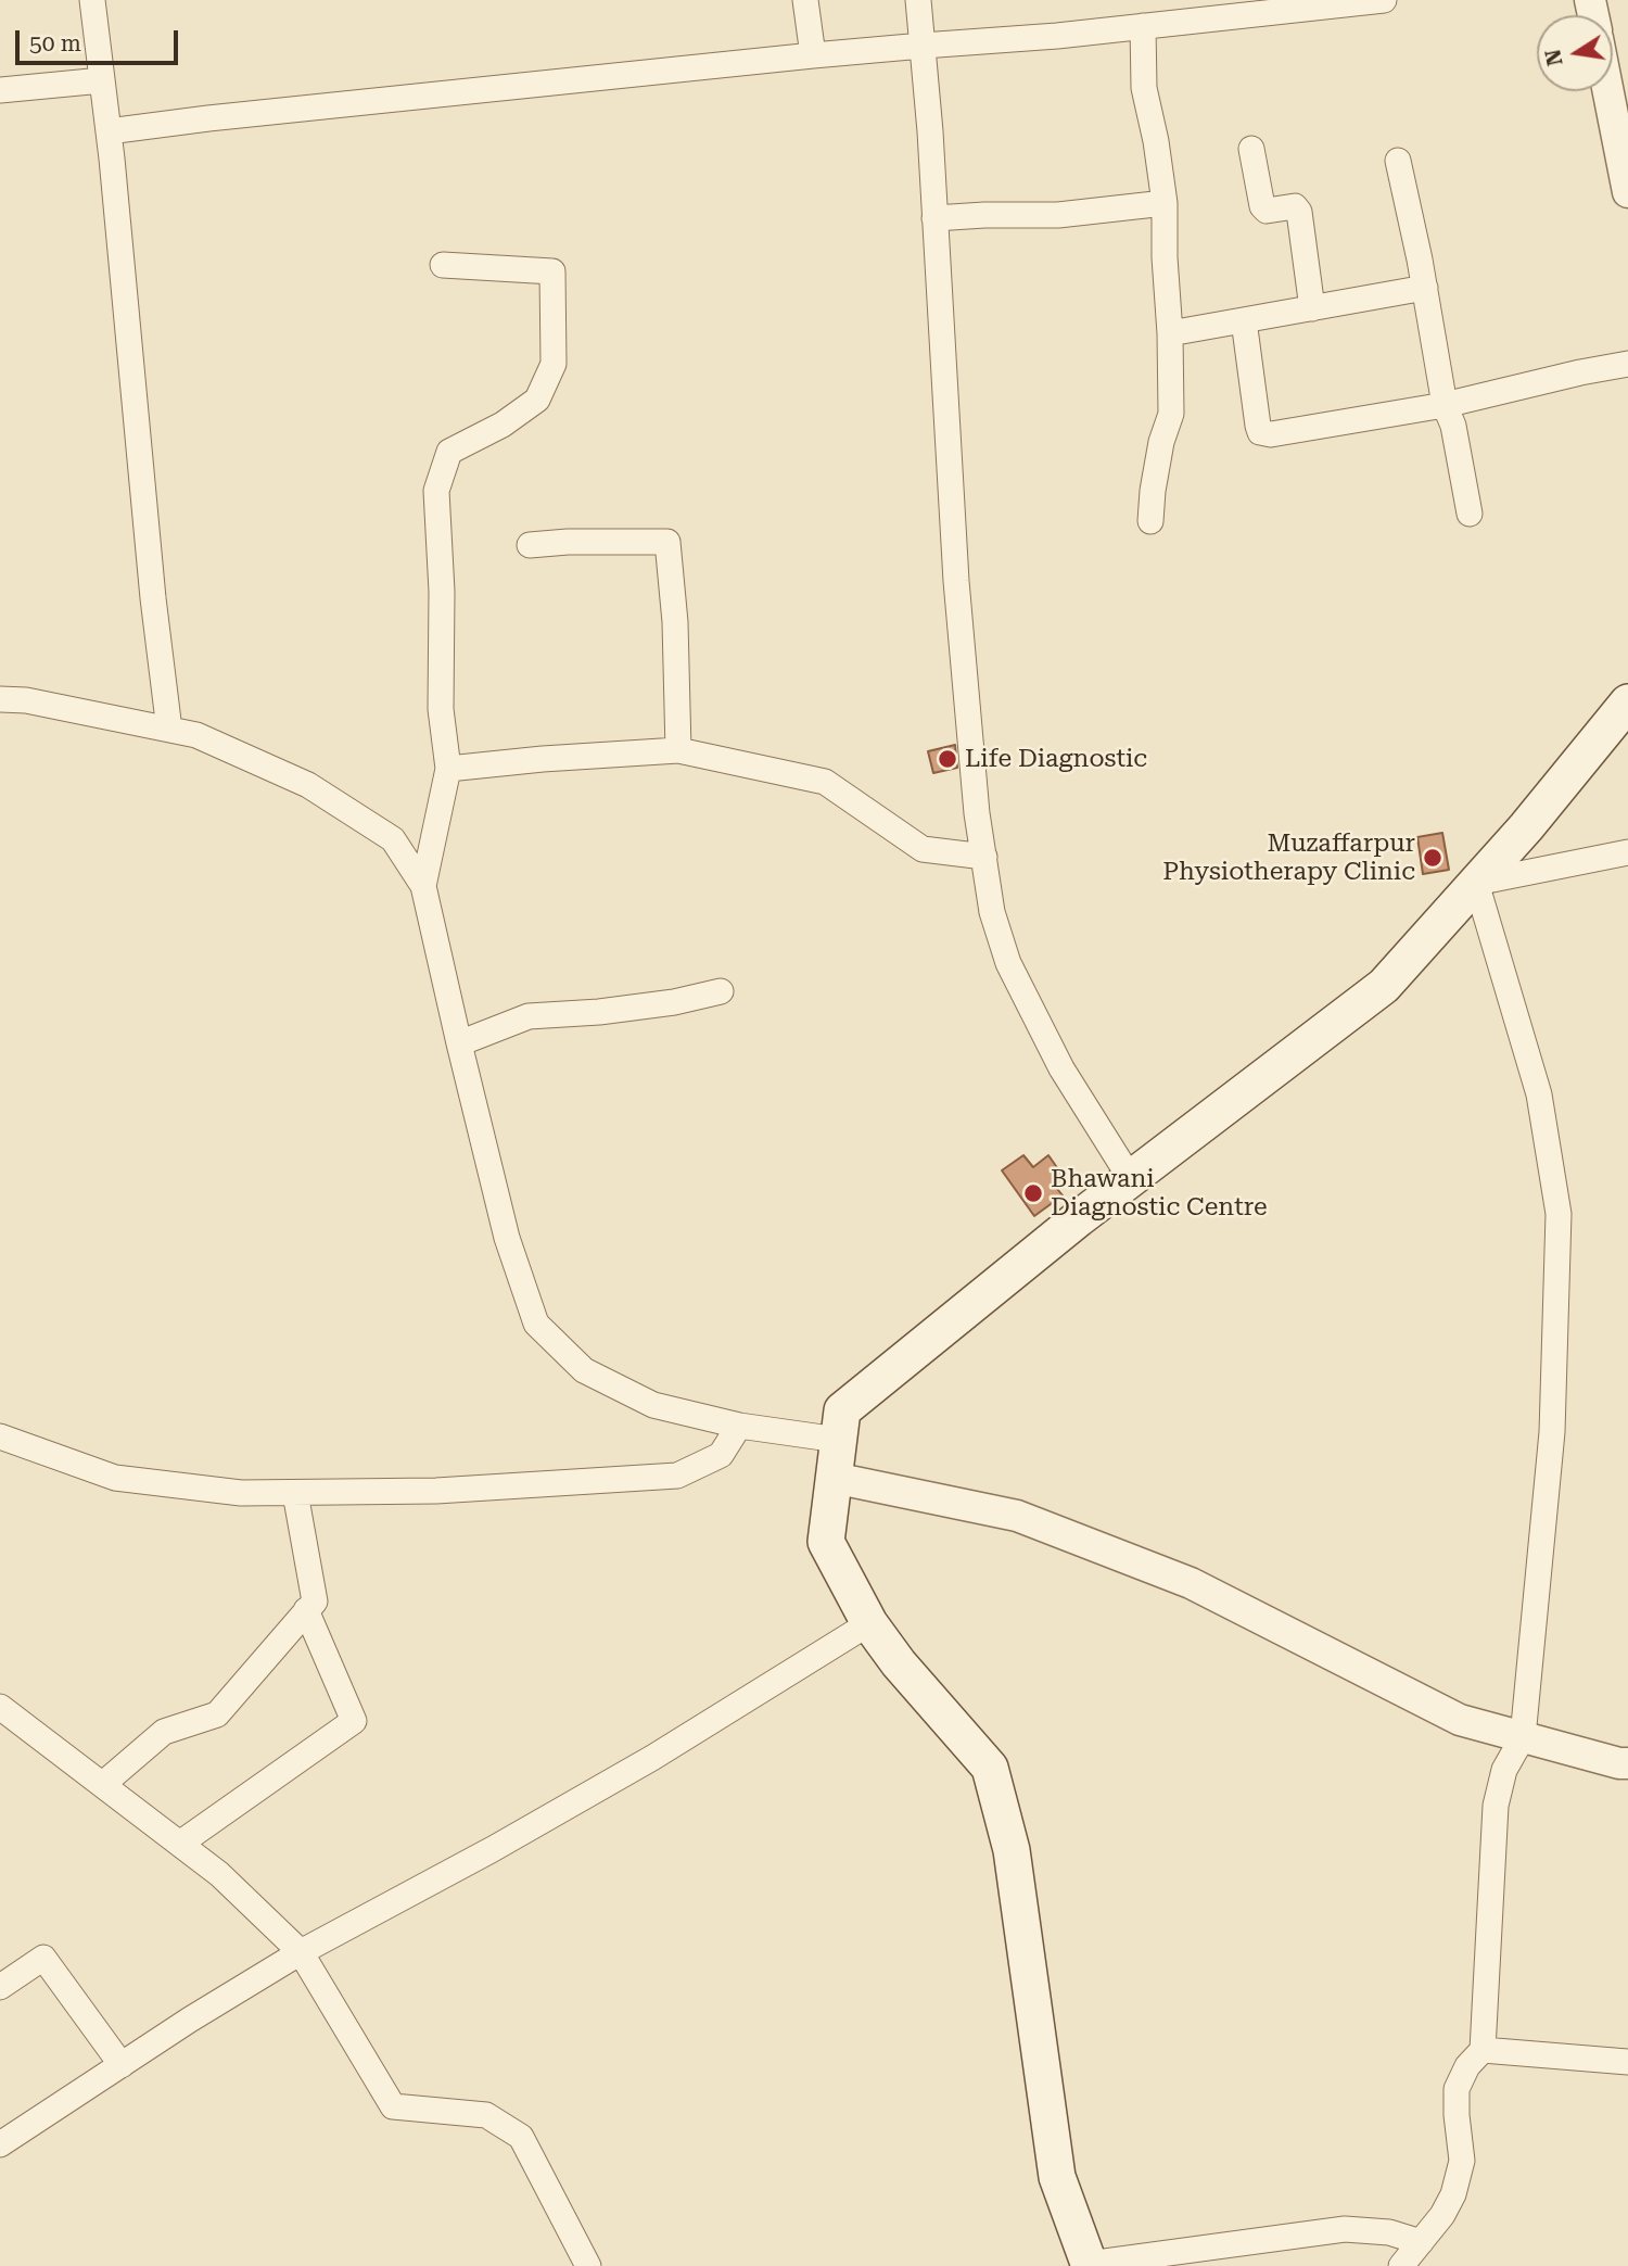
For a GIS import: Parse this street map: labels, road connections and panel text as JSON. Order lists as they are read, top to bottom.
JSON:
{
  "places": ["Life Diagnostic", "Muzaffarpur Physiotherapy Clinic", "Bhawani Diagnostic Centre"],
  "scale_bar": "50 m",
  "north": "left"
}
